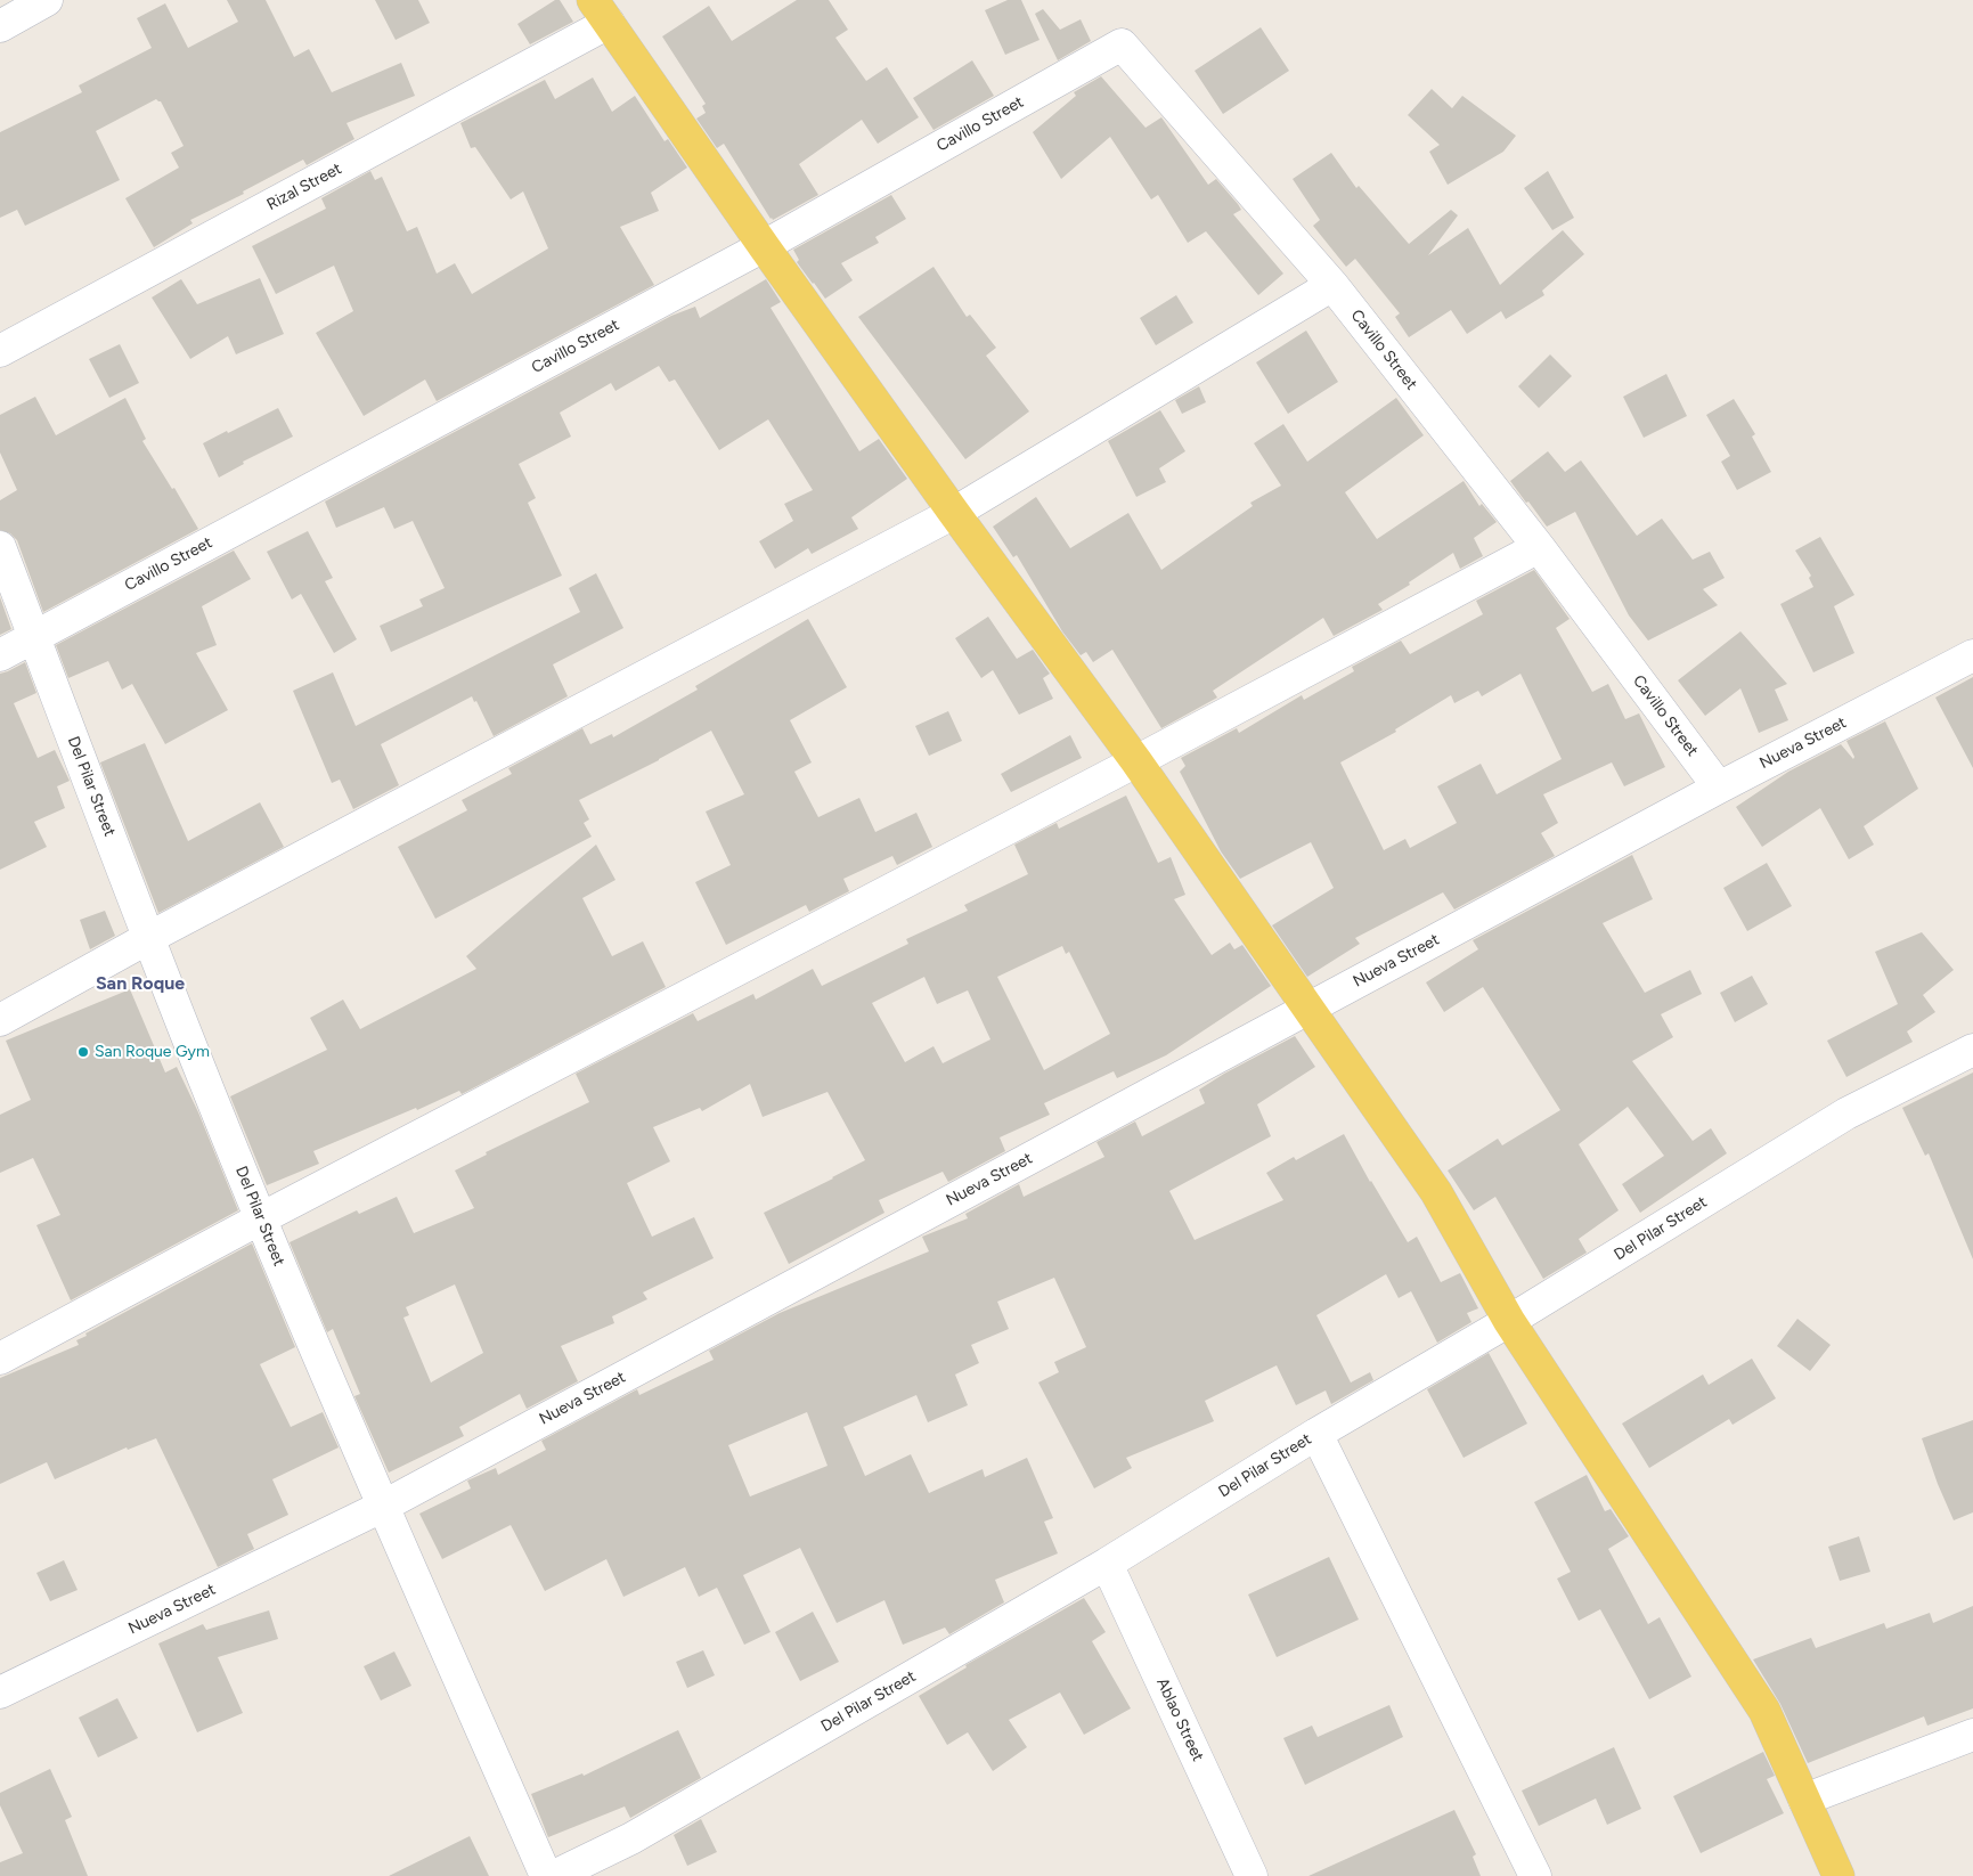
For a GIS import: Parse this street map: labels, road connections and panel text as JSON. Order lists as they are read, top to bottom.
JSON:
{
  "streets": {
    "street": [
      "Cavillo Street",
      "Rizal Street",
      "Nueva Street",
      "Del Pilar Street",
      "Ablao Street"
    ]
  },
  "crossings": [
    ["Cavillo Street", "Nueva Street"],
    ["Cavillo Street", "Del Pilar Street"],
    ["Nueva Street", "Del Pilar Street"],
    ["Del Pilar Street", "Ablao Street"]
  ],
  "districts": ["San Roque"],
  "places": ["San Roque Gym"]
}
